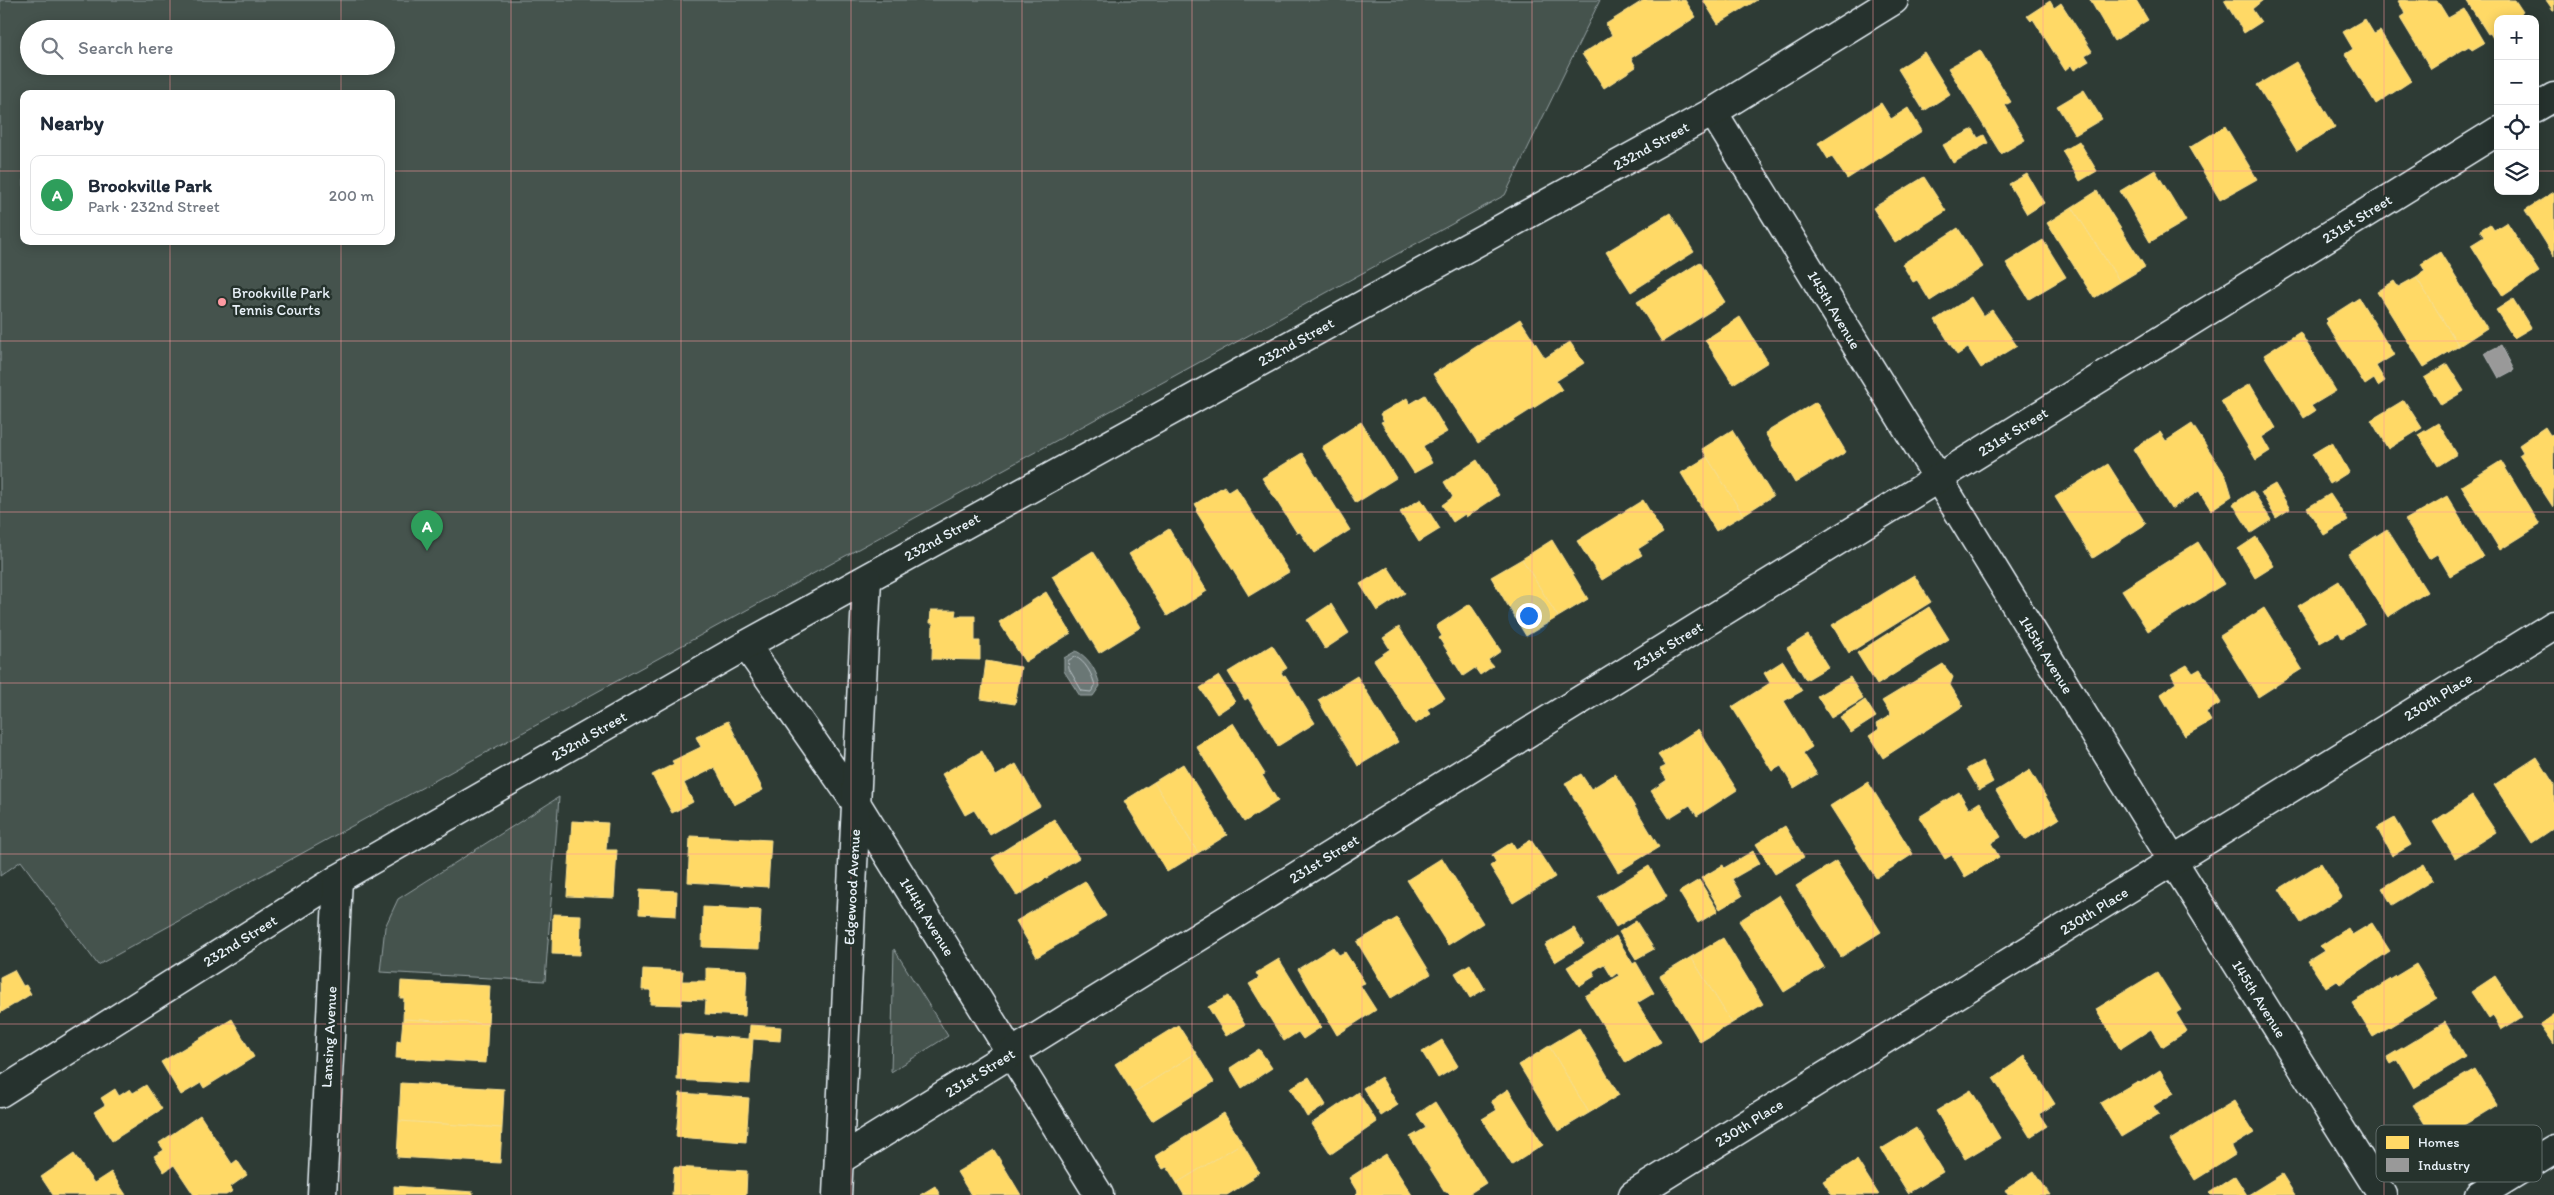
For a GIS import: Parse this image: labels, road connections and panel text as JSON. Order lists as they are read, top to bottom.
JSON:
{
  "streets": {
    "street": [
      "232nd Street",
      "231st Street",
      "145th Avenue",
      "230th Place",
      "Edgewood Avenue",
      "144th Avenue",
      "Lansing Avenue"
    ]
  },
  "crossings": [
    ["232nd Street", "145th Avenue"],
    ["232nd Street", "Edgewood Avenue"],
    ["232nd Street", "144th Avenue"],
    ["232nd Street", "Lansing Avenue"],
    ["231st Street", "145th Avenue"],
    ["231st Street", "Edgewood Avenue"],
    ["231st Street", "144th Avenue"],
    ["145th Avenue", "230th Place"],
    ["Edgewood Avenue", "144th Avenue"]
  ],
  "places": ["Brookville Park Tennis Courts"],
  "legend": ["Homes", "Industry"],
  "page": {
    "map_buttons": ["+", "−"],
    "search": "Search here",
    "heading": "Nearby",
    "list": [
      {
        "mark": "A",
        "name": "Brookville Park",
        "note": "Park · 232nd Street",
        "value": "200 m"
      }
    ],
    "pins": "A"
  }
}
